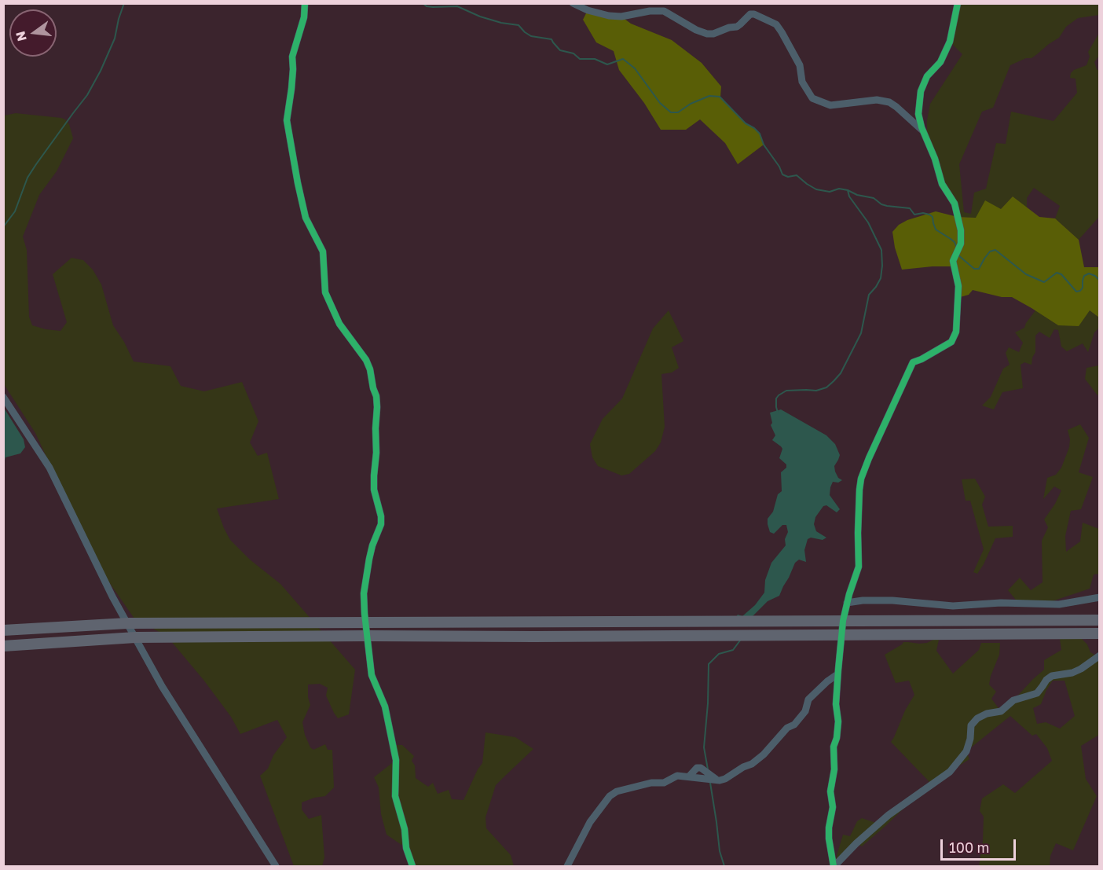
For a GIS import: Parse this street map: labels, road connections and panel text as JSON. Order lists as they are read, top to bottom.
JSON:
{
  "scale_bar": "100 m",
  "north": "left"
}
